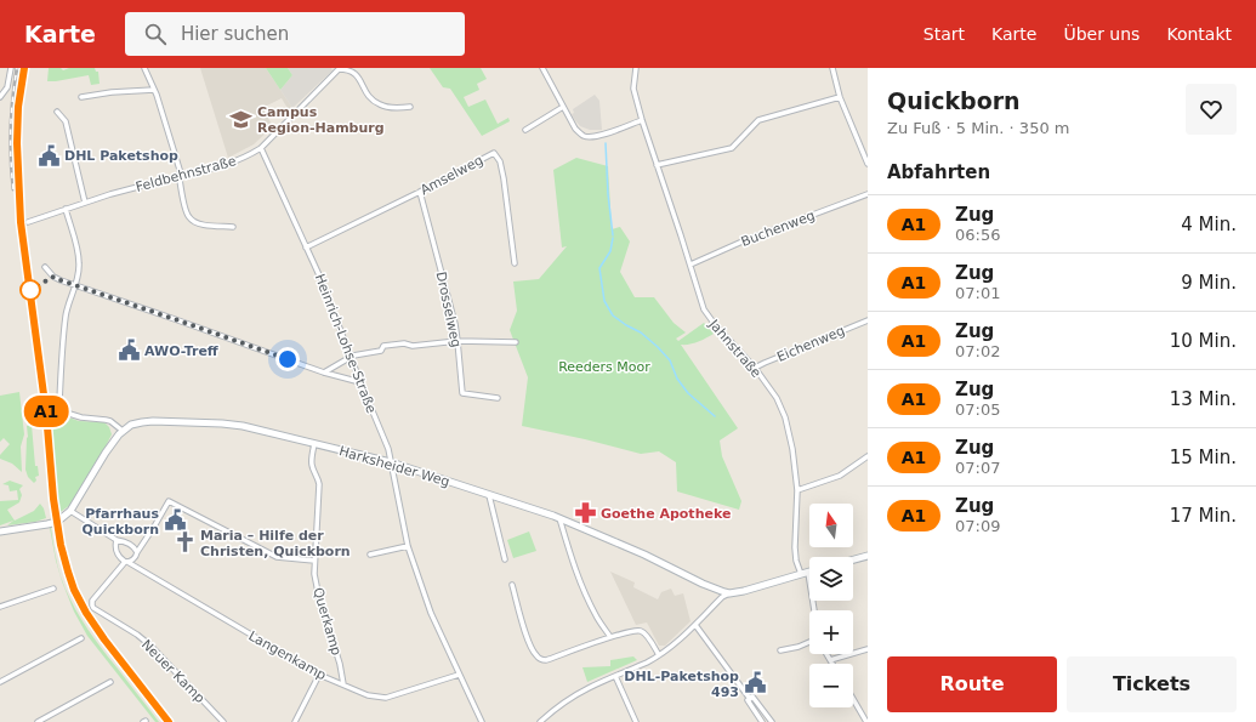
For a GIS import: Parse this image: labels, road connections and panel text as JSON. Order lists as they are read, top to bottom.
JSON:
{
  "streets": {
    "main road": ["Harksheider Weg"],
    "street": [
      "Feldbehnstraße",
      "Amselweg",
      "Buchenweg",
      "Drosselweg",
      "Heinrich-Lohse-Straße",
      "Eichenweg",
      "Jahnstraße",
      "Querkamp",
      "Langenkamp",
      "Neuer Kamp"
    ]
  },
  "crossings": [
    ["Feldbehnstraße", "Heinrich-Lohse-Straße"],
    ["Amselweg", "Drosselweg"],
    ["Amselweg", "Heinrich-Lohse-Straße"],
    ["Buchenweg", "Jahnstraße"],
    ["Heinrich-Lohse-Straße", "Harksheider Weg"],
    ["Heinrich-Lohse-Straße", "Langenkamp"],
    ["Eichenweg", "Jahnstraße"],
    ["Harksheider Weg", "Querkamp"],
    ["Querkamp", "Langenkamp"],
    ["Langenkamp", "Neuer Kamp"]
  ],
  "parks": ["Reeders Moor"],
  "places": {
    "school or university": ["Campus Region-Hamburg"],
    "public building": [
      "DHL Paketshop",
      "AWO-Treff",
      "Pfarrhaus Quickborn",
      "DHL-Paketshop 493"
    ],
    "pharmacy": ["Goethe Apotheke"],
    "church": ["Maria – Hilfe der Christen, Quickborn"]
  },
  "north": "top",
  "page": {
    "header": "Karte",
    "search": "Hier suchen",
    "nav": [
      "Start",
      "Karte",
      "Über uns",
      "Kontakt"
    ],
    "on_map": "A1",
    "heading": [
      ["Quickborn", "Zu Fuß · 5 Min. · 350 m"],
      "Abfahrten"
    ],
    "list": [
      {
        "mark": "A1",
        "name": "Zug",
        "note": "06:56",
        "value": "4 Min."
      },
      {
        "mark": "A1",
        "name": "Zug",
        "note": "07:01",
        "value": "9 Min."
      },
      {
        "mark": "A1",
        "name": "Zug",
        "note": "07:02",
        "value": "10 Min."
      },
      {
        "mark": "A1",
        "name": "Zug",
        "note": "07:05",
        "value": "13 Min."
      },
      {
        "mark": "A1",
        "name": "Zug",
        "note": "07:07",
        "value": "15 Min."
      },
      {
        "mark": "A1",
        "name": "Zug",
        "note": "07:09",
        "value": "17 Min."
      }
    ],
    "map_buttons": ["+", "−"],
    "buttons": ["Route", "Tickets"]
  }
}
